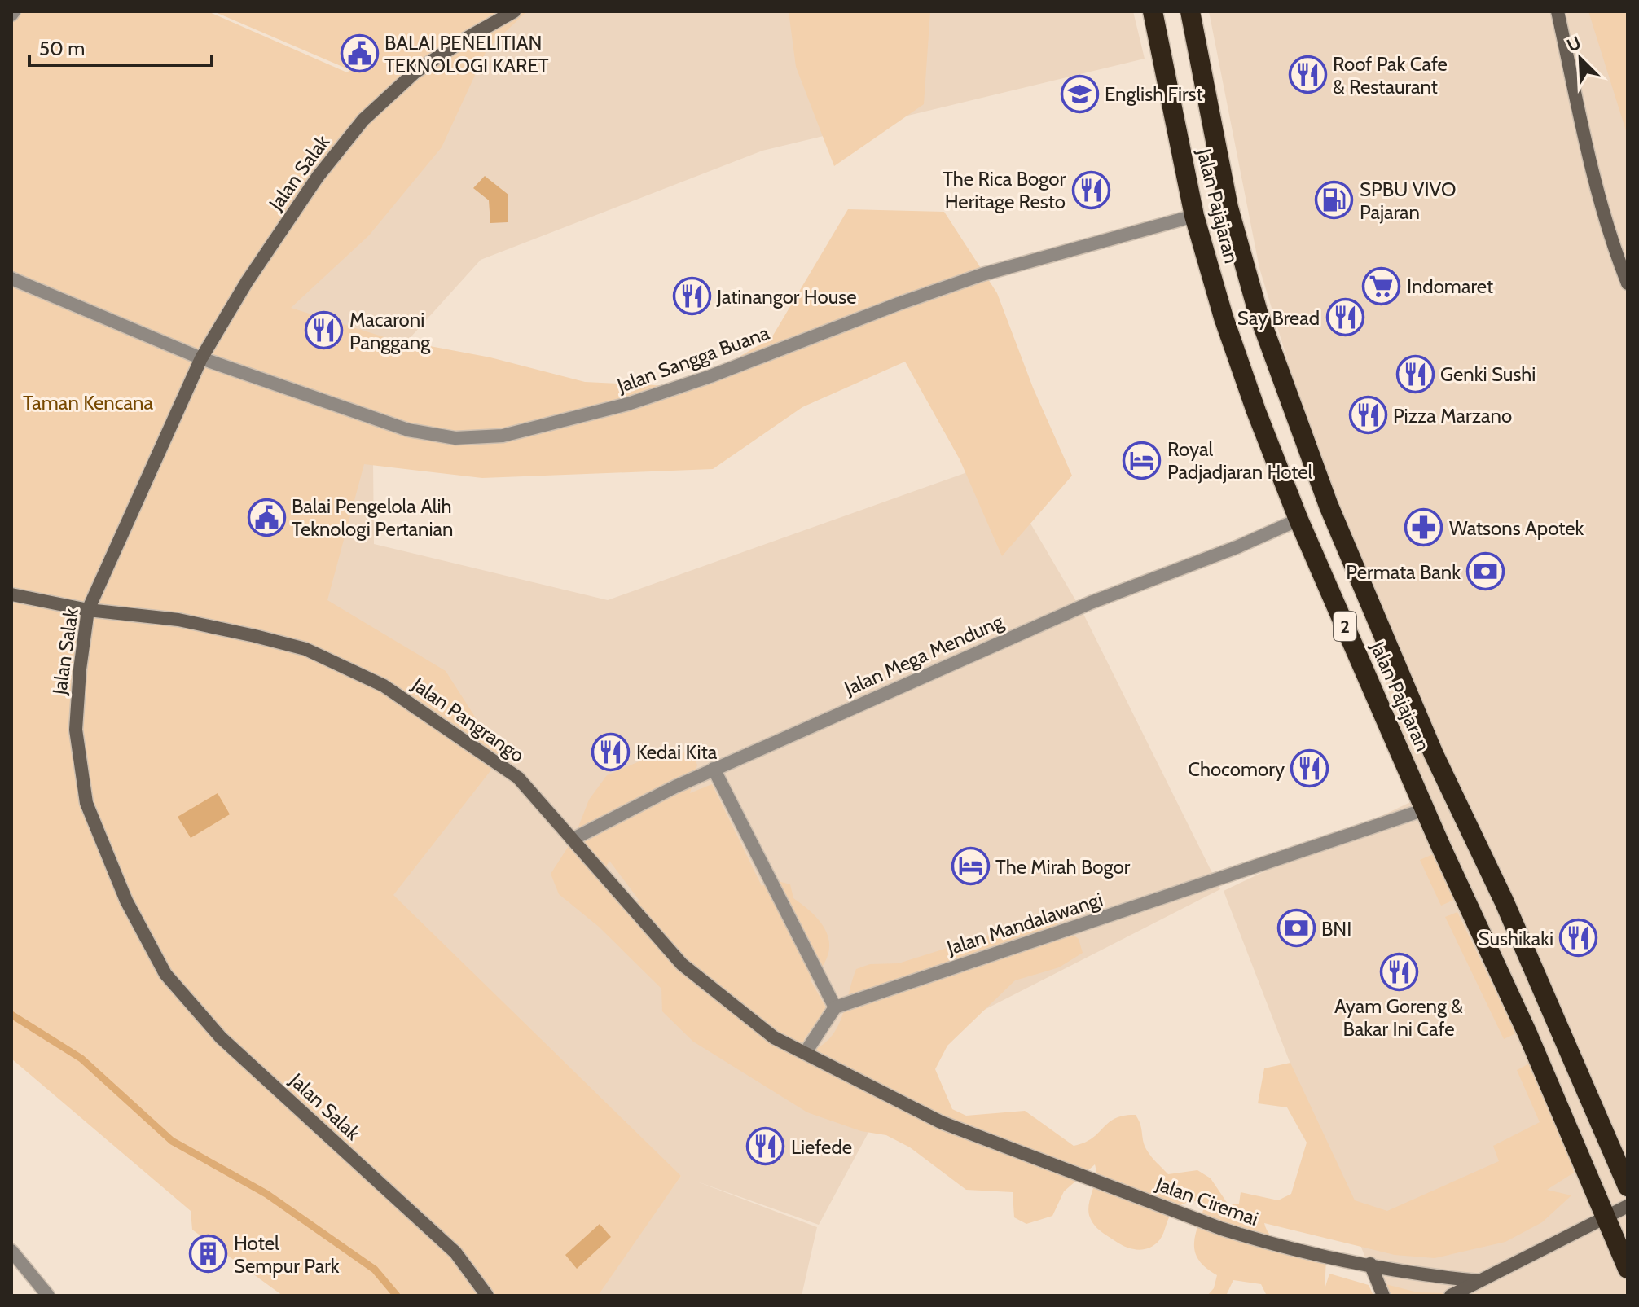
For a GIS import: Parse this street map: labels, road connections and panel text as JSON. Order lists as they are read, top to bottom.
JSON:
{
  "streets": {
    "highway": ["Jalan Pajajaran", "2"],
    "street": [
      "Jalan Salak",
      "Jalan Sangga Buana",
      "Jalan Mega Mendung",
      "Jalan Pangrango",
      "Jalan Mandalawangi",
      "Jalan Ciremai"
    ]
  },
  "crossings": [
    ["Jalan Salak", "Jalan Sangga Buana"],
    ["Jalan Salak", "Jalan Pangrango"],
    ["Jalan Pajajaran", "Jalan Sangga Buana"],
    ["Jalan Pajajaran", "Jalan Mega Mendung"],
    ["Jalan Pajajaran", "Jalan Mandalawangi"],
    ["Jalan Mega Mendung", "Jalan Pangrango"],
    ["Jalan Pangrango", "Jalan Ciremai"]
  ],
  "parks": ["Taman Kencana"],
  "places": {
    "public building": ["BALAI PENELITIAN TEKNOLOGI KARET", "Balai Pengelola Alih Teknologi Pertanian"],
    "restaurant": [
      "Roof Pak Cafe & Restaurant",
      "The Rica Bogor Heritage Resto",
      "Jatinangor House",
      "Say Bread",
      "Macaroni Panggang",
      "Genki Sushi",
      "Pizza Marzano",
      "Kedai Kita",
      "Chocomory",
      "Sushikaki",
      "Ayam Goreng & Bakar Ini Cafe",
      "Liefede"
    ],
    "school or university": ["English First"],
    "fuel station": ["SPBU VIVO Pajaran"],
    "supermarket": ["Indomaret"],
    "hotel": ["Royal Padjadjaran Hotel", "The Mirah Bogor"],
    "pharmacy": ["Watsons Apotek"],
    "bank": ["Permata Bank", "BNI"],
    "building": ["Hotel Sempur Park"]
  },
  "scale_bar": "50 m",
  "north": "top left"
}
